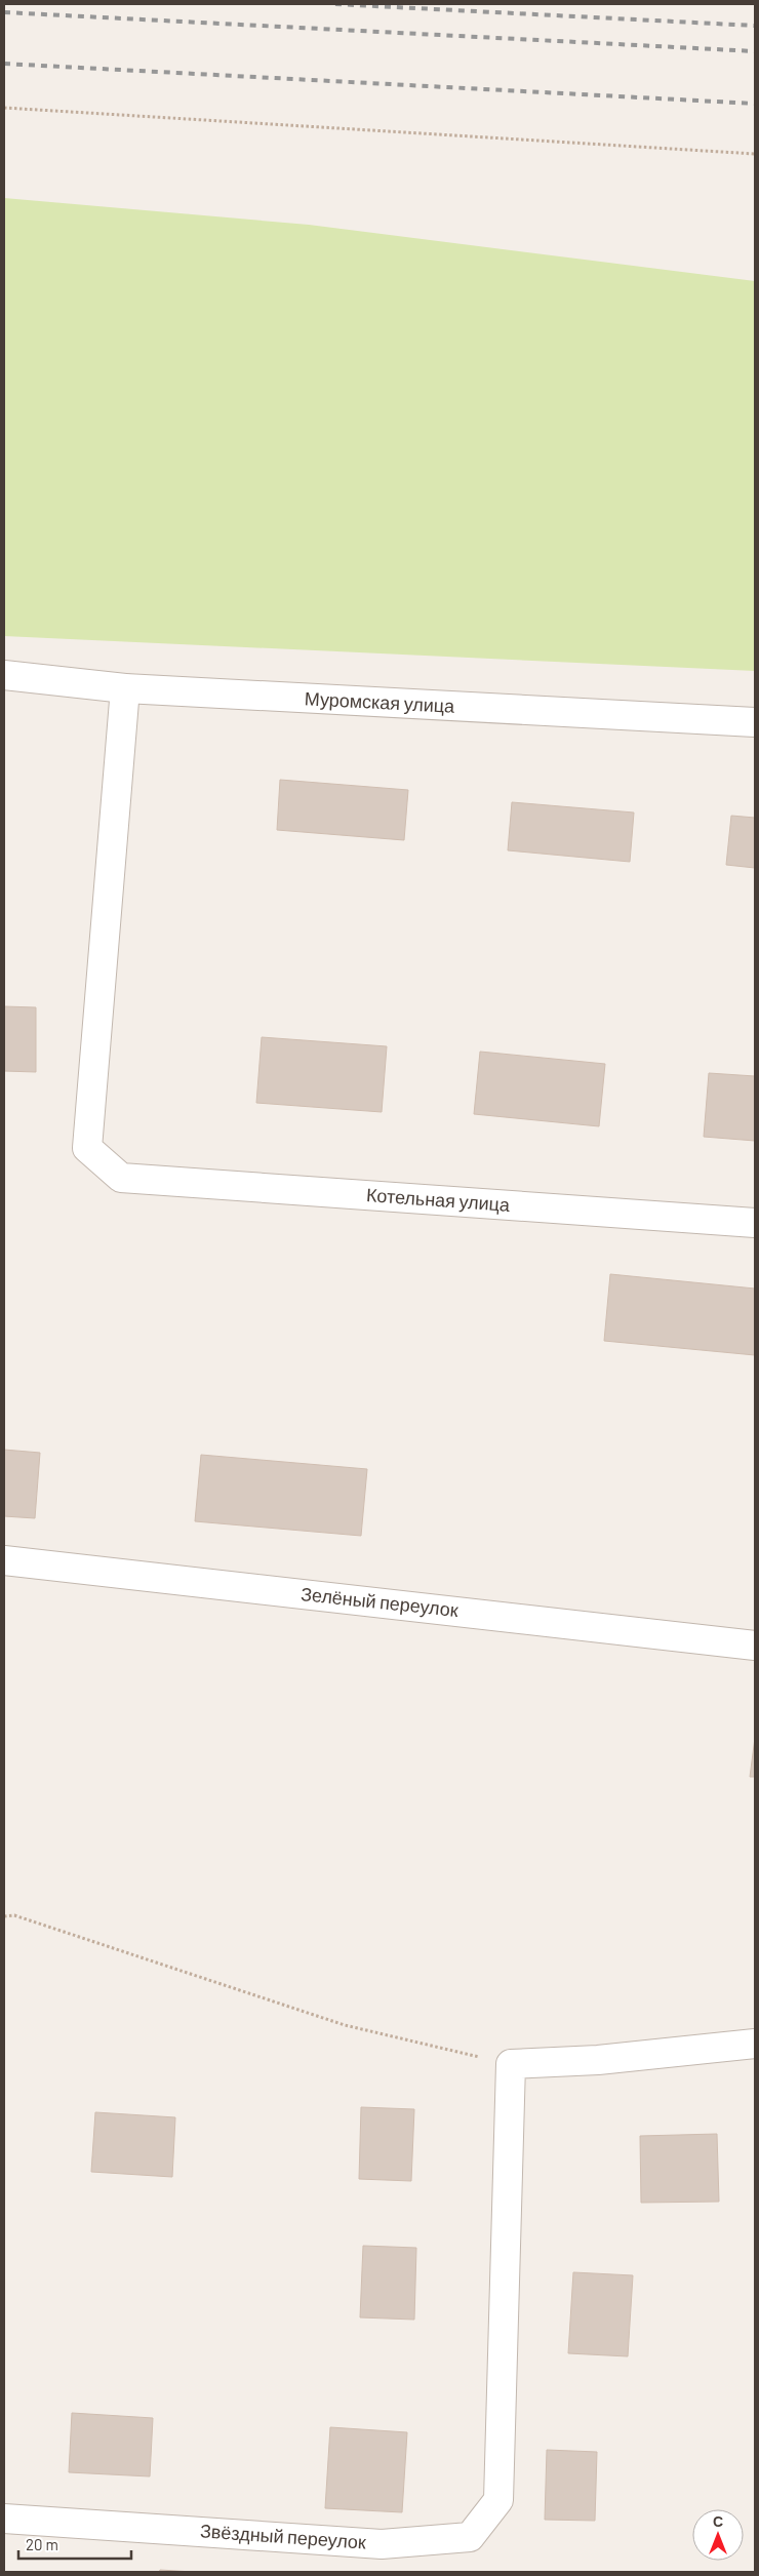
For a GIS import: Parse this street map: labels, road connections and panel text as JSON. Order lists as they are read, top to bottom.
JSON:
{
  "streets": {
    "street": [
      "Муромская улица",
      "Котельная улица",
      "Зелёный переулок",
      "Звёздный переулок"
    ]
  },
  "crossings": [
    ["Муромская улица", "Котельная улица"]
  ],
  "scale_bar": "20 m",
  "north": "top"
}
